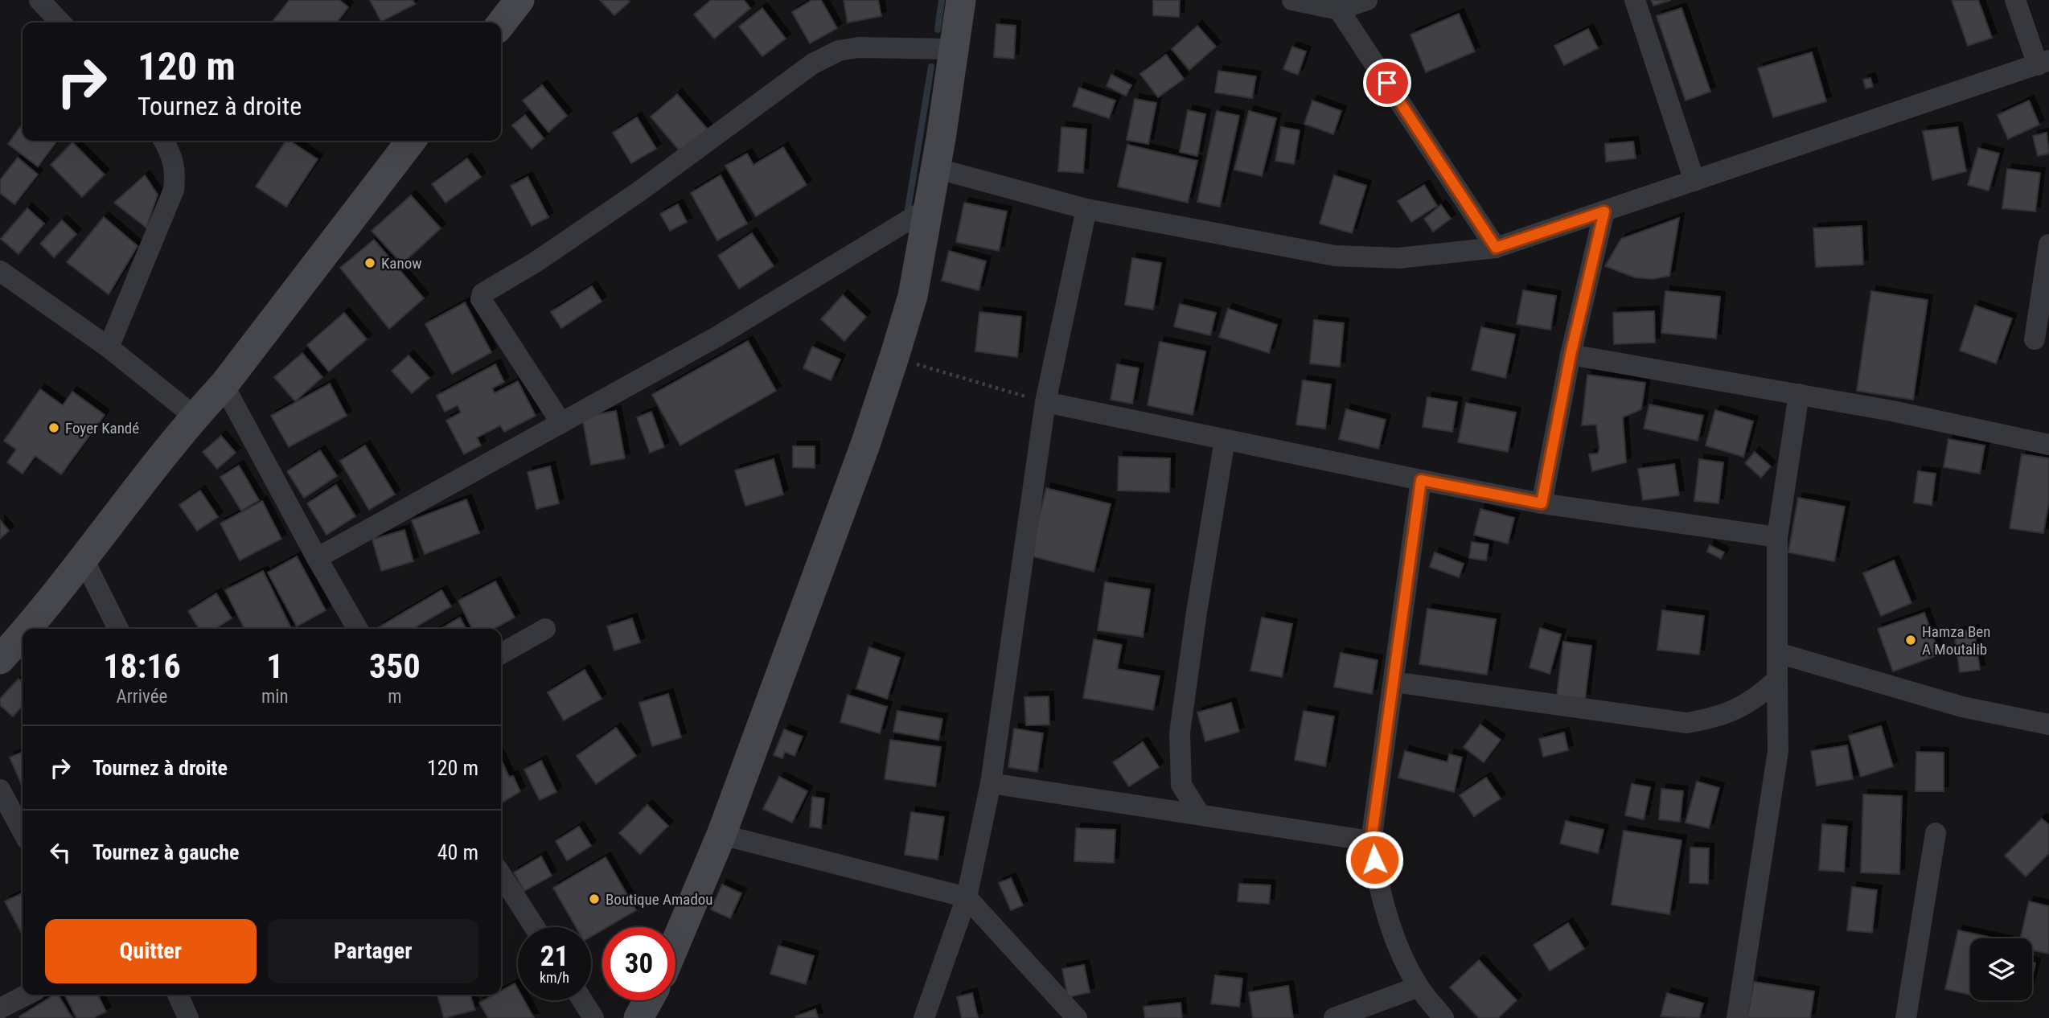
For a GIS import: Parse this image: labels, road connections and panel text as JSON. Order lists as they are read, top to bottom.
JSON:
{
  "places": [
    "Kanow",
    "Foyer Kandé",
    "Hamza Ben A Moutalib",
    "Boutique Amadou"
  ],
  "page": {
    "turn": ["120 m", "Tournez à droite"],
    "eta": [
      "18:16",
      "Arrivée",
      "1",
      "min",
      "350",
      "m"
    ],
    "list": [
      {
        "name": "Tournez à droite",
        "value": "120 m"
      },
      {
        "name": "Tournez à gauche",
        "value": "40 m"
      }
    ],
    "buttons": ["Quitter", "Partager"],
    "speed": "21 km/h",
    "limit": "30"
  }
}
